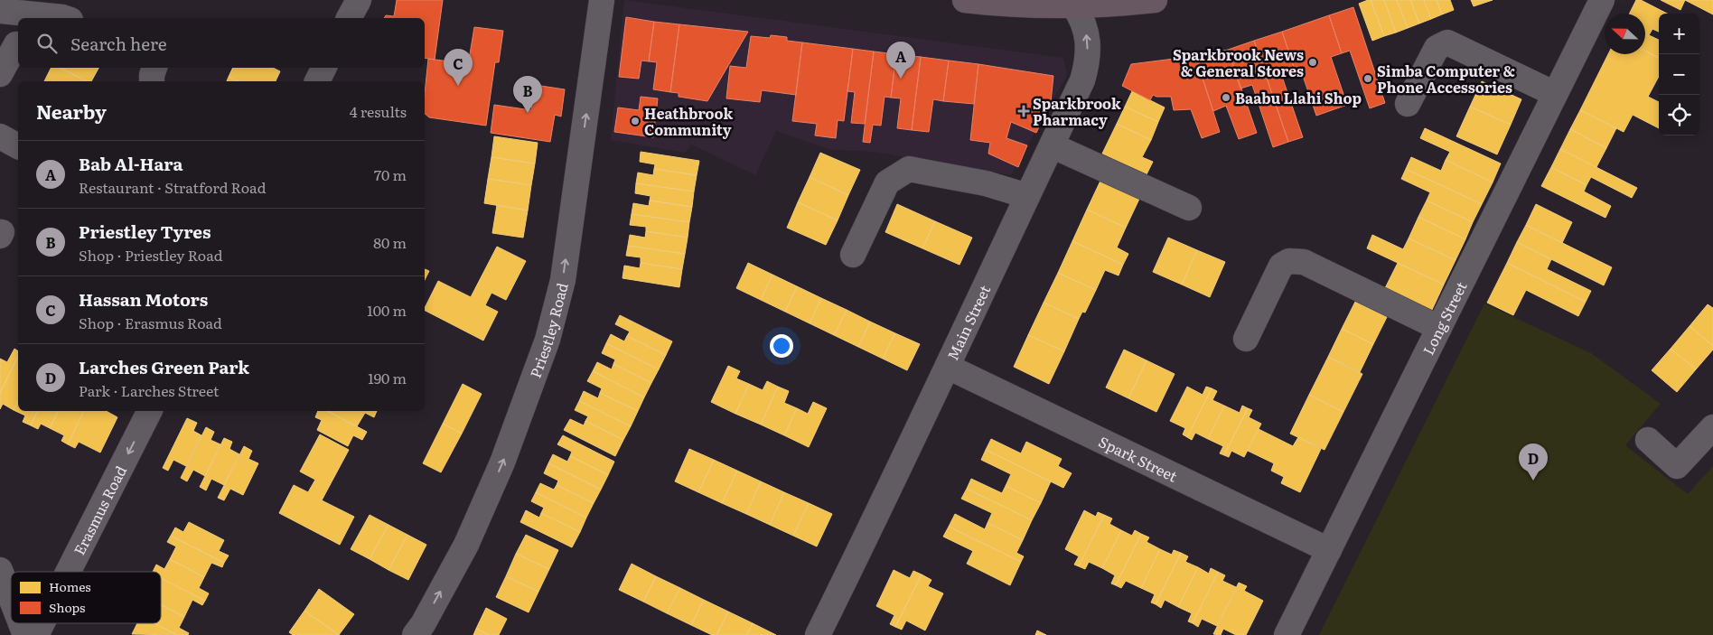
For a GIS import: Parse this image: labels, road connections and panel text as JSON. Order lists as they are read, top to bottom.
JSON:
{
  "streets": {
    "street": [
      "Long Street",
      "Main Street",
      "Priestley Road",
      "Spark Street",
      "Erasmus Road"
    ]
  },
  "crossings": [
    ["Long Street", "Spark Street"],
    ["Main Street", "Spark Street"]
  ],
  "one_way": ["Priestley Road", "Erasmus Road"],
  "places": {
    "other": [
      "Sparkbrook News & General Stores",
      "Simba Computer & Phone Accessories",
      "Baabu Llahi Shop",
      "Heathbrook Community"
    ],
    "health": ["Sparkbrook Pharmacy"]
  },
  "legend": ["Homes", "Shops"],
  "north": "left",
  "page": {
    "map_buttons": ["+", "−"],
    "search": "Search here",
    "pins": [
      "A",
      "C",
      "B",
      "D"
    ],
    "heading": ["Nearby", "4 results"],
    "list": [
      {
        "mark": "A",
        "name": "Bab Al-Hara",
        "note": "Restaurant · Stratford Road",
        "value": "70 m"
      },
      {
        "mark": "B",
        "name": "Priestley Tyres",
        "note": "Shop · Priestley Road",
        "value": "80 m"
      },
      {
        "mark": "C",
        "name": "Hassan Motors",
        "note": "Shop · Erasmus Road",
        "value": "100 m"
      },
      {
        "mark": "D",
        "name": "Larches Green Park",
        "note": "Park · Larches Street",
        "value": "190 m"
      }
    ]
  }
}
